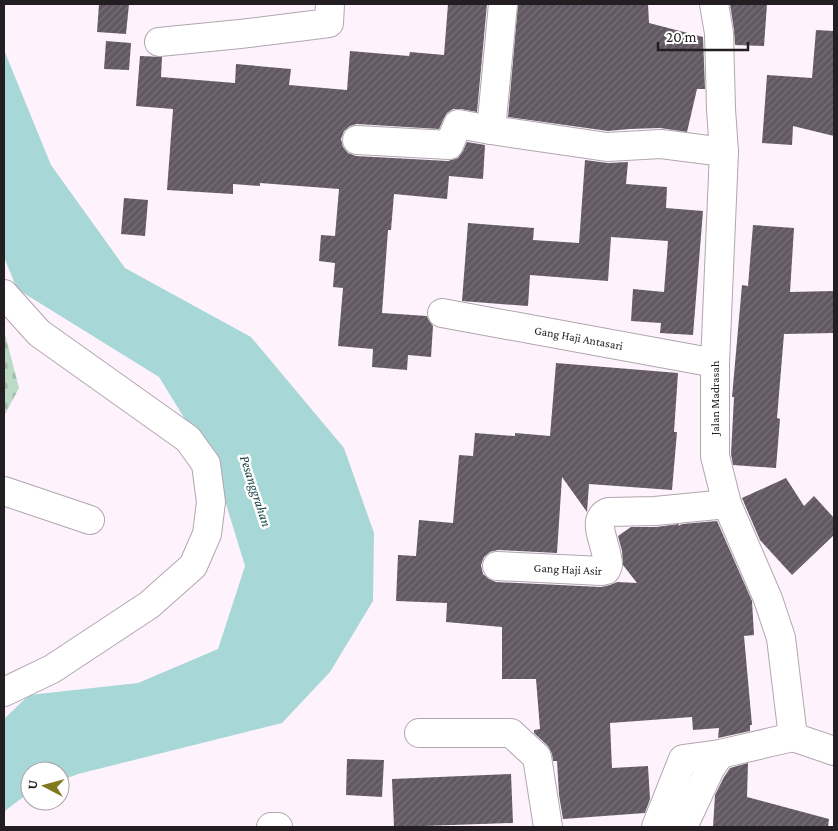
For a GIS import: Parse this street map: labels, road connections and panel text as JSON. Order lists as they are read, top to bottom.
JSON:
{
  "streets": {
    "street": ["Gang Haji Antasari", "Jalan Madrasah", "Gang Haji Asir"]
  },
  "crossings": [
    ["Gang Haji Antasari", "Jalan Madrasah"],
    ["Jalan Madrasah", "Gang Haji Asir"]
  ],
  "water": ["Pesanggrahan"],
  "scale_bar": "20 m",
  "north": "left"
}
